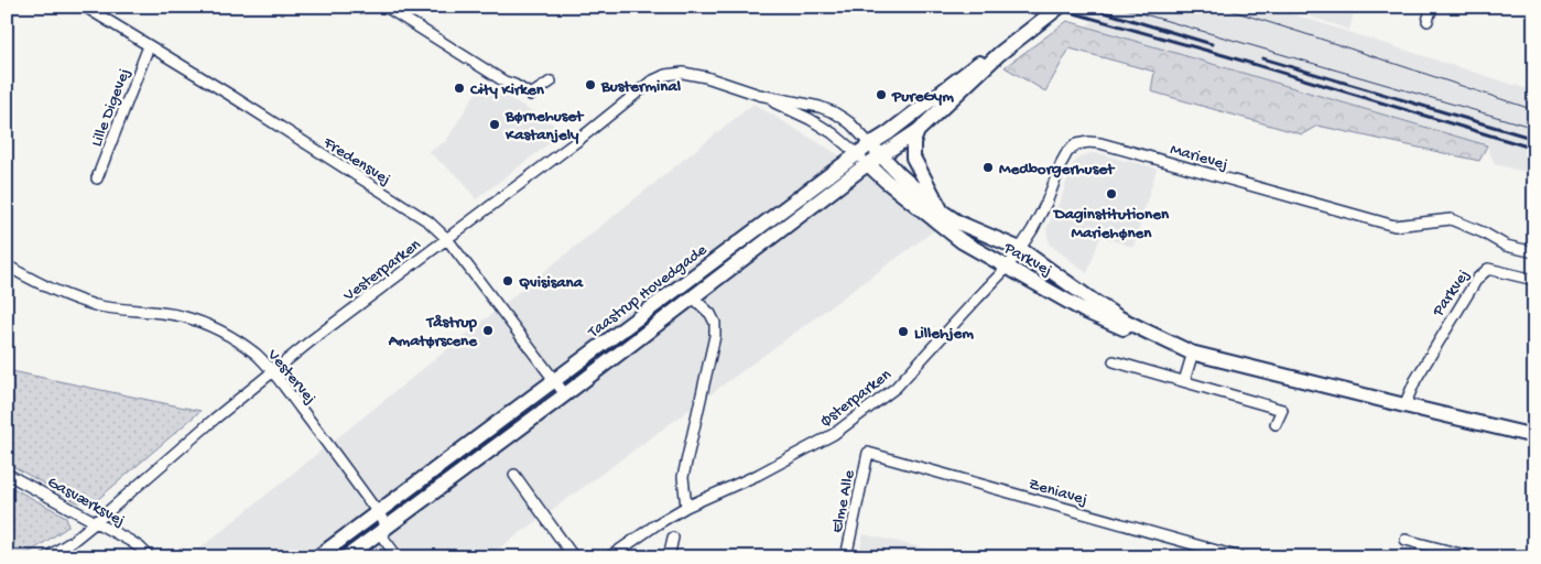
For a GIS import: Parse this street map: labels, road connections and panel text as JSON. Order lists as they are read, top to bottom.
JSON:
{
  "streets": {
    "street": [
      "Lille Digevej",
      "Marievej",
      "Fredensvej",
      "Parkvej",
      "Vesterparken",
      "Taastrup Hovedgade",
      "Vestervej",
      "Østerparken",
      "Zeniavej",
      "Gasværksvej",
      "Elme Alle"
    ]
  },
  "crossings": [
    ["Lille Digevej", "Fredensvej"],
    ["Marievej", "Parkvej"],
    ["Marievej", "Østerparken"],
    ["Fredensvej", "Vesterparken"],
    ["Fredensvej", "Taastrup Hovedgade"],
    ["Parkvej", "Vesterparken"],
    ["Parkvej", "Taastrup Hovedgade"],
    ["Parkvej", "Østerparken"],
    ["Vesterparken", "Taastrup Hovedgade"],
    ["Vesterparken", "Vestervej"],
    ["Vesterparken", "Gasværksvej"],
    ["Taastrup Hovedgade", "Vestervej"],
    ["Zeniavej", "Elme Alle"]
  ],
  "places": [
    "Busterminal",
    "City Kirken",
    "PureGym",
    "Børnehuset Kastanjely",
    "Medborgerhuset",
    "Daginstitutionen Mariehønen",
    "Qvisisana",
    "Tåstrup Amatørscene",
    "Lillehjem"
  ]
}
